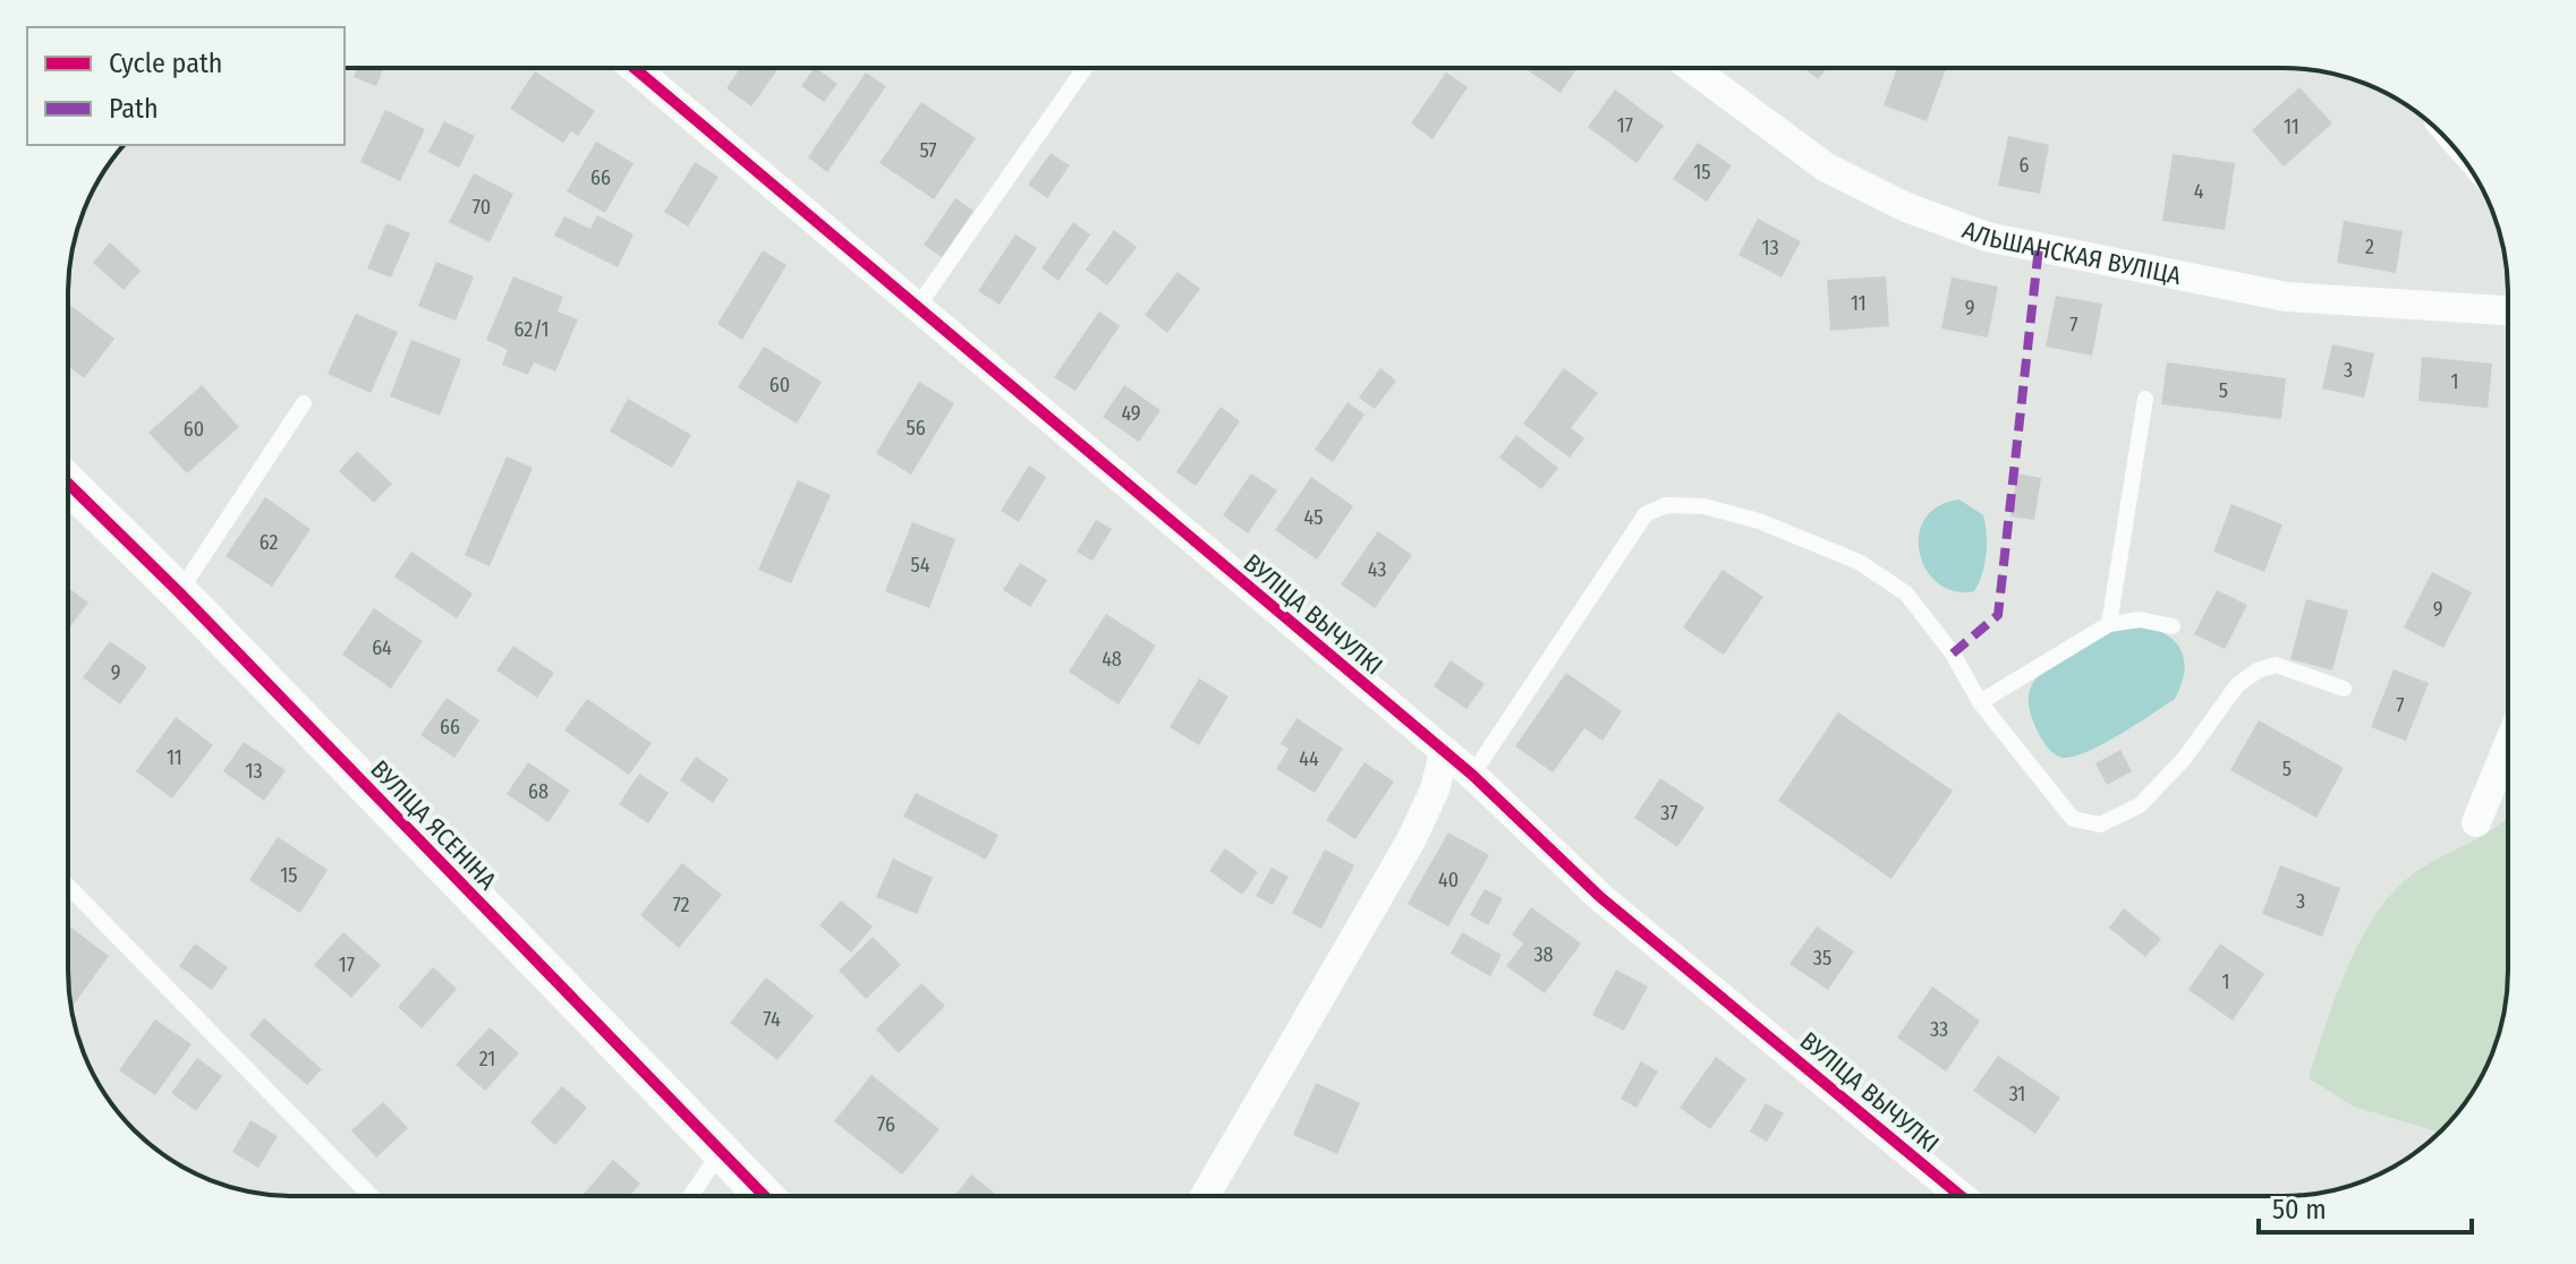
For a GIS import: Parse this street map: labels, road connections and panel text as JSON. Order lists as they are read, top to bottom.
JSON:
{
  "streets": {
    "street": ["АЛЬШАНСКАЯ ВУЛІЦА", "ВУЛІЦА ВЫЧУЛКІ", "ВУЛІЦА ЯСЕНІНА"]
  },
  "house_numbers": [
    "17",
    "11",
    "57",
    "6",
    "15",
    "66",
    "4",
    "70",
    "2",
    "13",
    "11",
    "9",
    "7",
    "62/1",
    "3",
    "1",
    "60",
    "5",
    "49",
    "56",
    "60",
    "45",
    "62",
    "54",
    "43",
    "9",
    "64",
    "48",
    "9",
    "7",
    "66",
    "11",
    "44",
    "5",
    "13",
    "68",
    "37",
    "15",
    "40",
    "3",
    "72",
    "38",
    "35",
    "17",
    "1",
    "74",
    "33",
    "21",
    "31",
    "76"
  ],
  "legend": ["Cycle path", "Path"],
  "scale_bar": "50 m"
}
